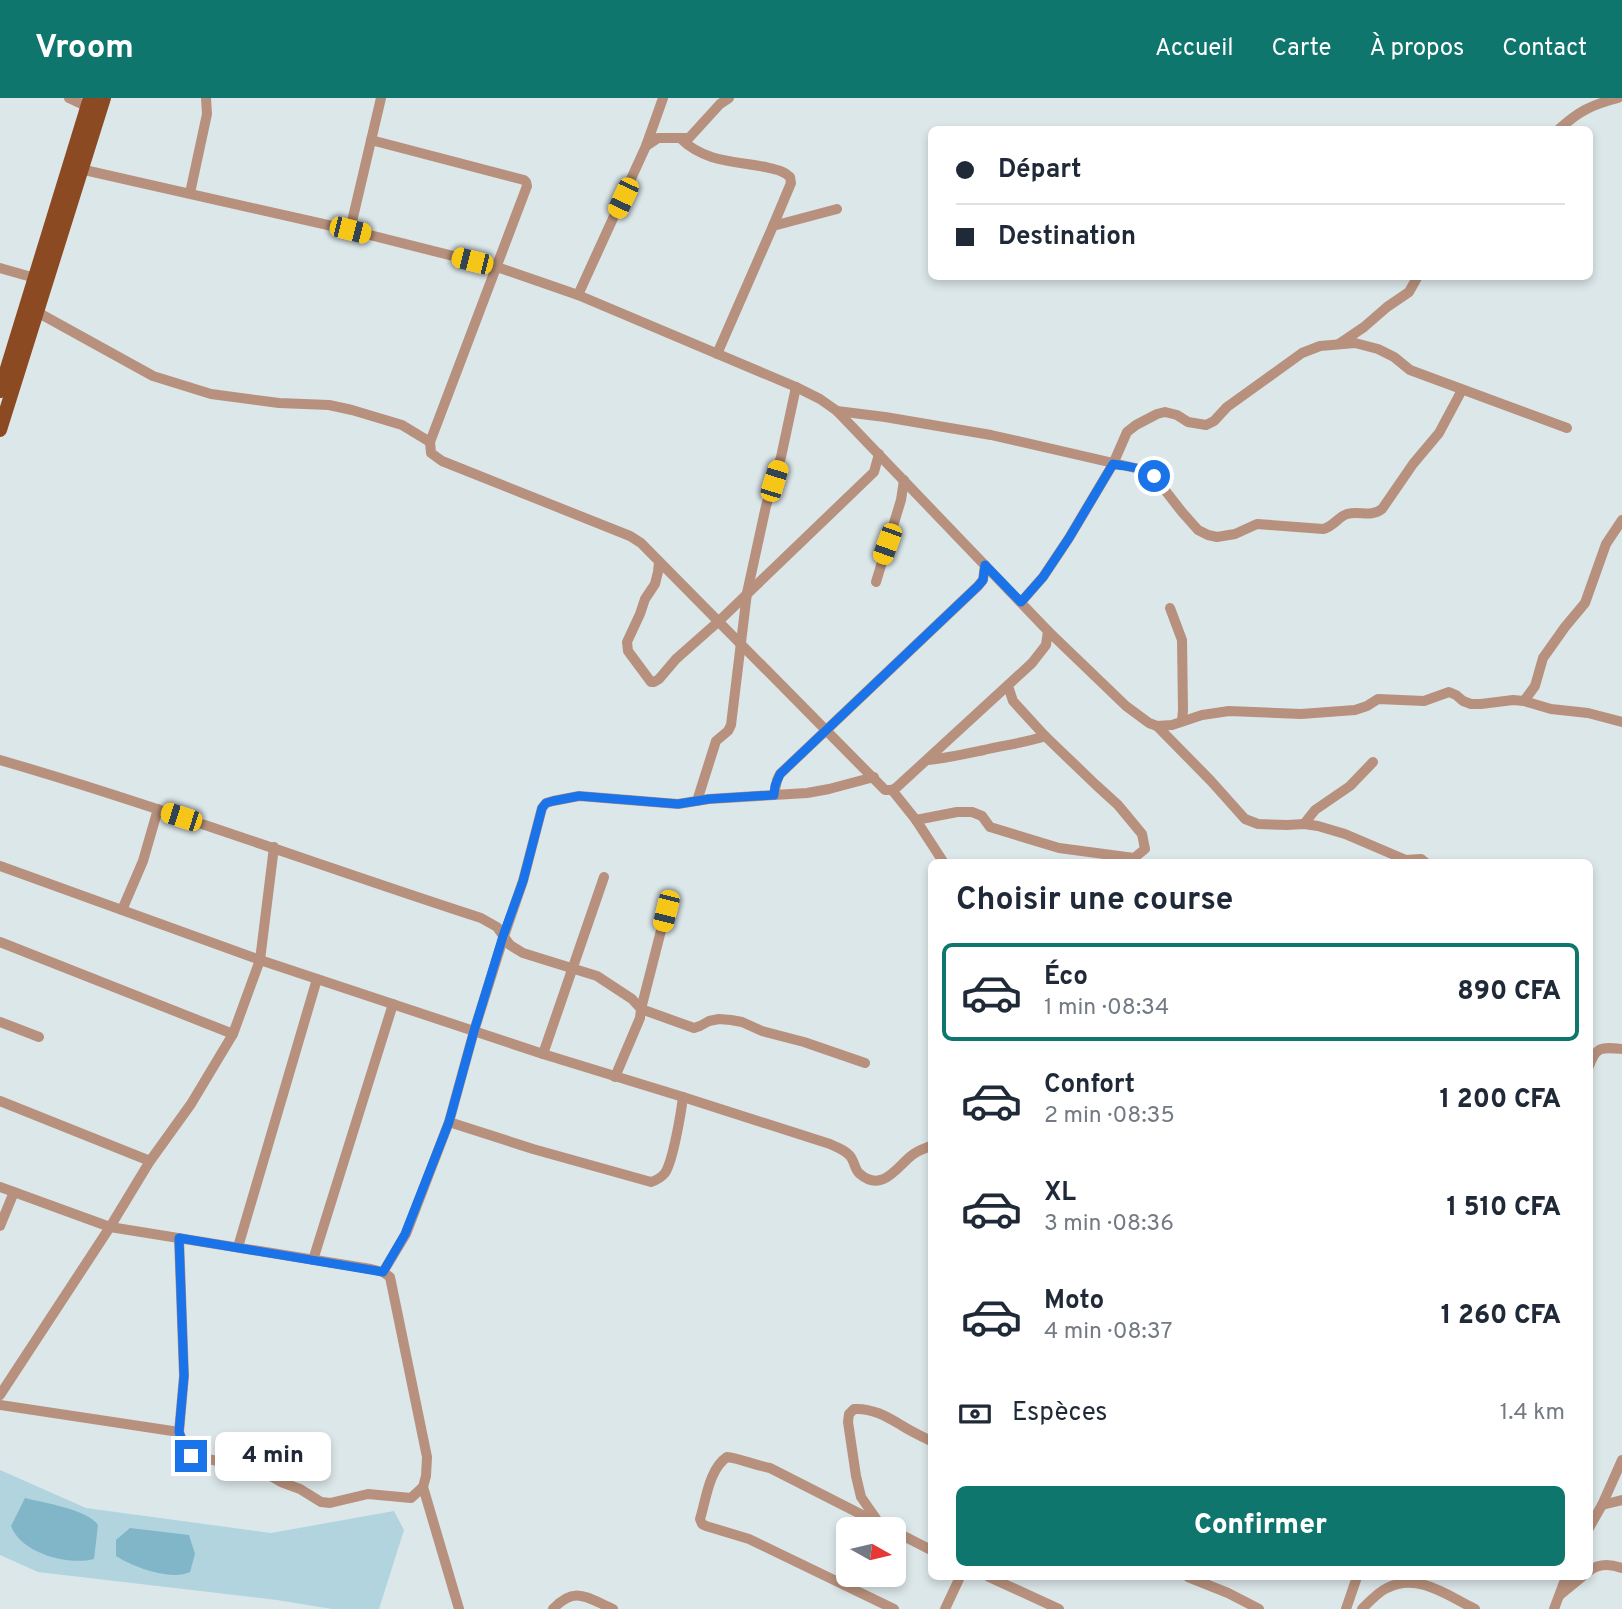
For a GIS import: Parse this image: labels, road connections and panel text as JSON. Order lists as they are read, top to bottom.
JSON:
{
  "north": "right",
  "page": {
    "header": "Vroom",
    "nav": [
      "Accueil",
      "Carte",
      "À propos",
      "Contact"
    ],
    "banner": ["Départ", "Destination"],
    "heading": "Choisir une course",
    "list": [
      {
        "name": "Éco",
        "note": "1 min · 08:34",
        "value": "890 CFA"
      },
      {
        "name": "Confort",
        "note": "2 min · 08:35",
        "value": "1 200 CFA"
      },
      {
        "name": "XL",
        "note": "3 min · 08:36",
        "value": "1 510 CFA"
      },
      {
        "name": "Moto",
        "note": "4 min · 08:37",
        "value": "1 260 CFA"
      }
    ],
    "pay": ["Espèces", "1.4 km"],
    "bubble": "4 min",
    "buttons": "Confirmer"
  }
}
